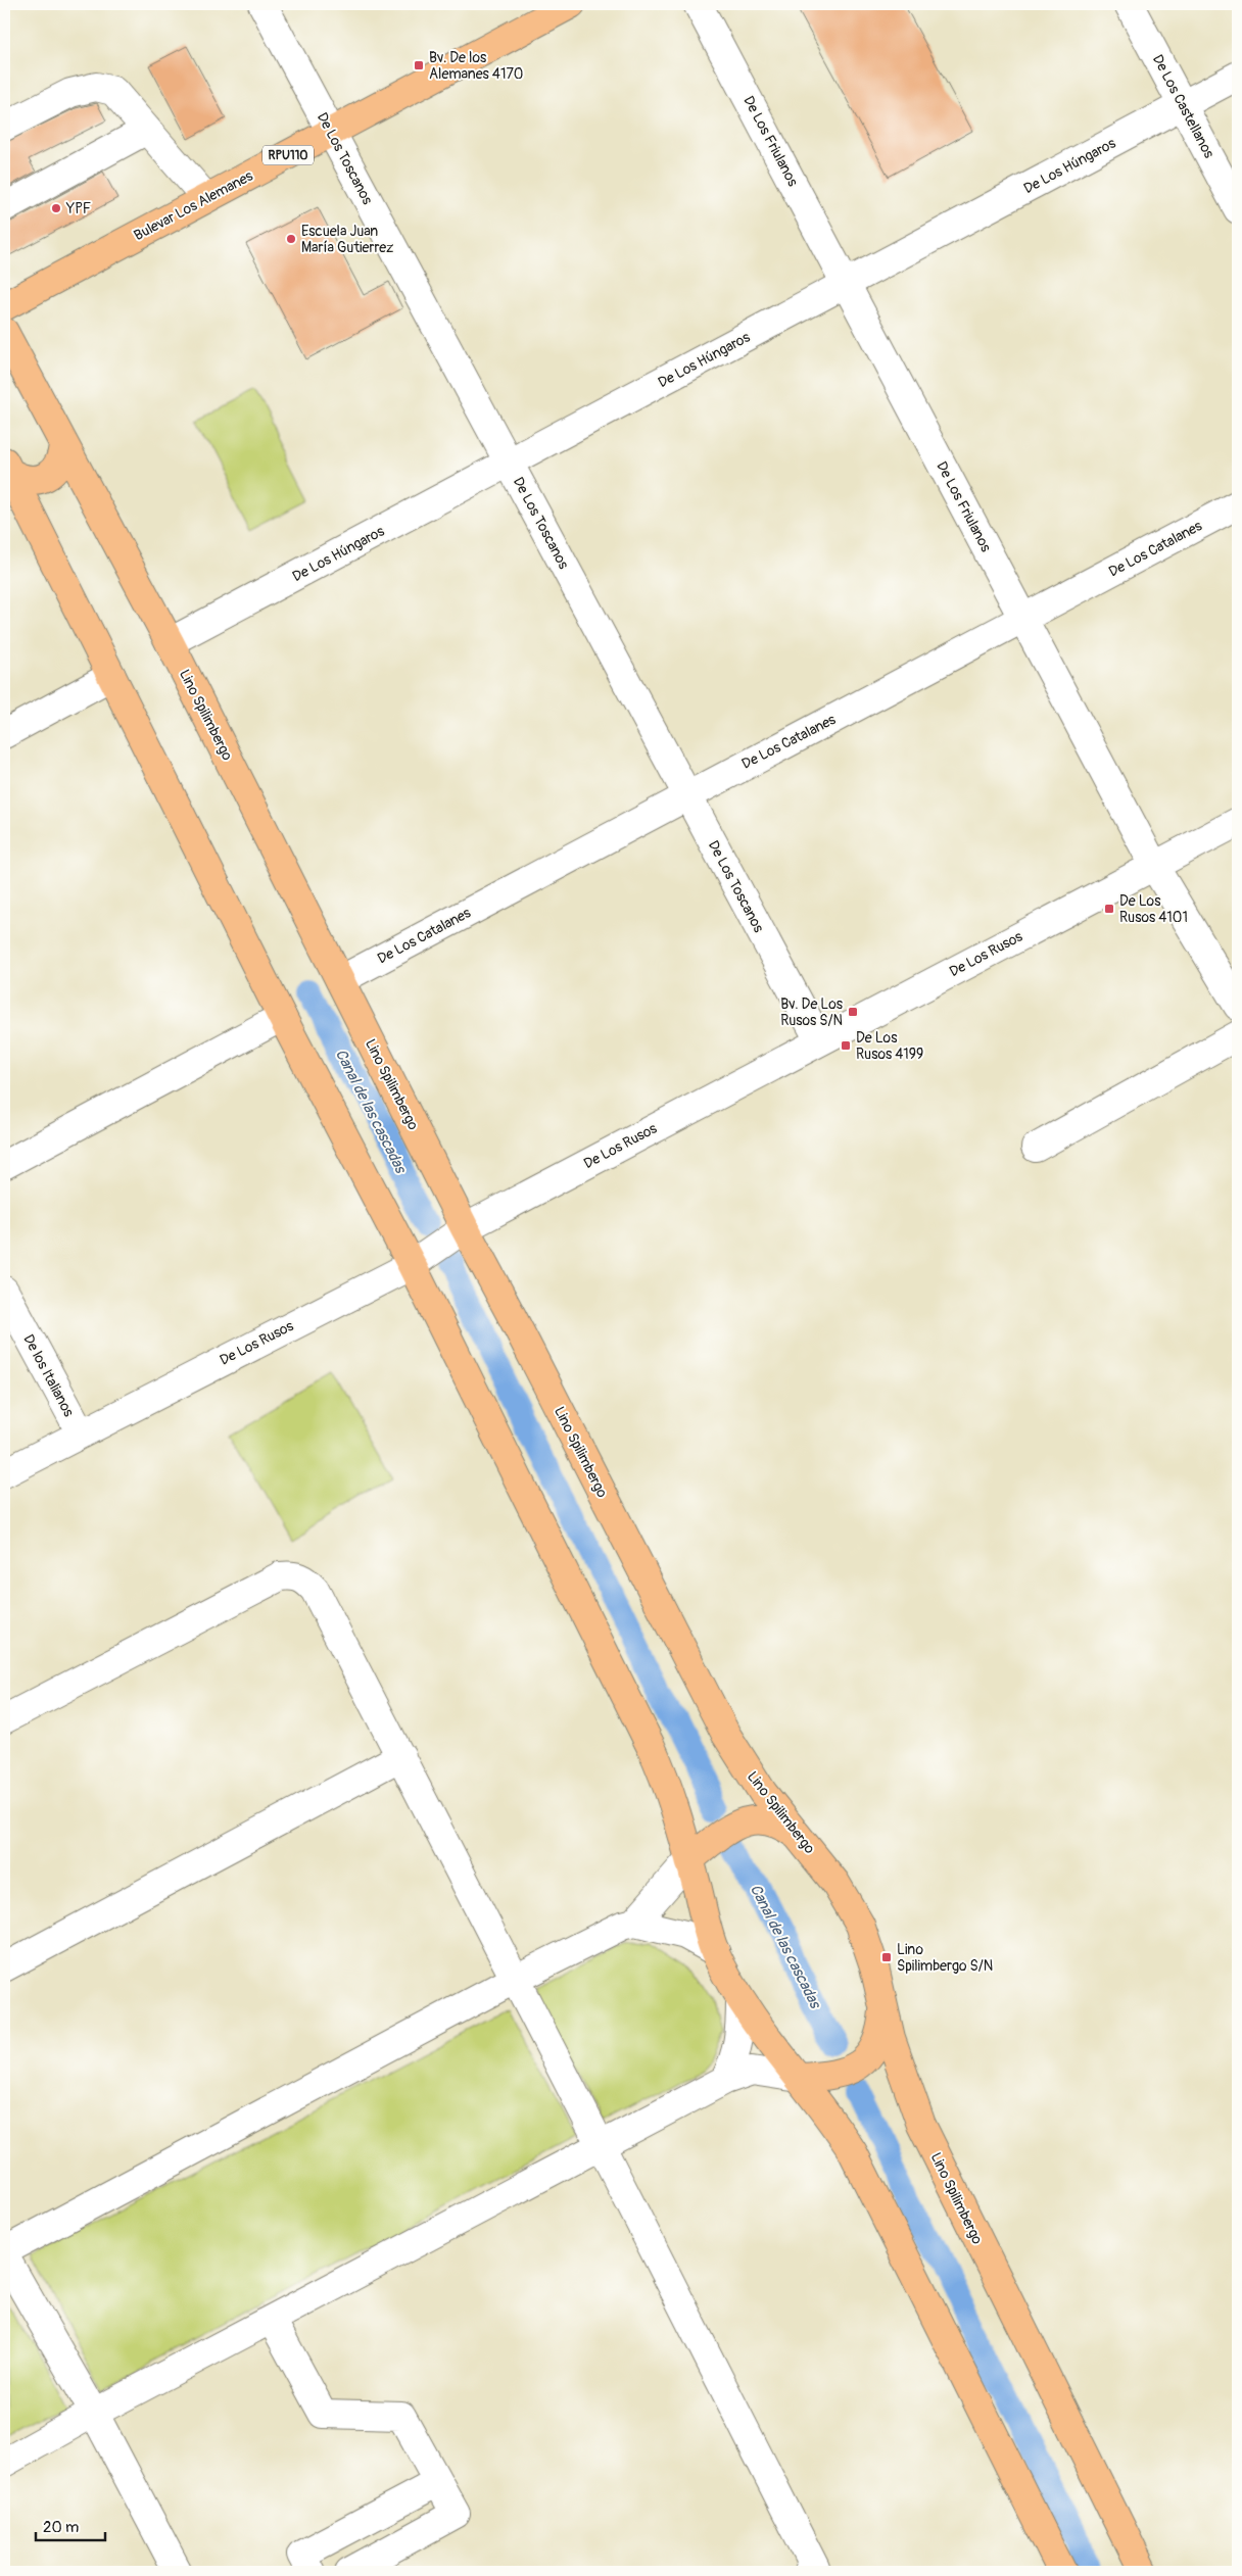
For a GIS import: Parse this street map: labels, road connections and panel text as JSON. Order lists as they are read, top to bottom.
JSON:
{
  "streets": {
    "main road": ["RPU110", "Bulevar Los Alemanes", "Lino Spilimbergo"],
    "street": [
      "De Los Castellanos",
      "De Los Friulanos",
      "De Los Toscanos",
      "De Los Húngaros",
      "De Los Catalanes",
      "De Los Rusos",
      "De los Italianos"
    ]
  },
  "crossings": [
    ["De Los Castellanos", "De Los Húngaros"],
    ["De Los Friulanos", "De Los Húngaros"],
    ["De Los Friulanos", "De Los Catalanes"],
    ["De Los Friulanos", "De Los Rusos"],
    ["De Los Toscanos", "De Los Húngaros"],
    ["De Los Toscanos", "Bulevar Los Alemanes"],
    ["De Los Toscanos", "De Los Catalanes"],
    ["De Los Toscanos", "De Los Rusos"],
    ["De Los Húngaros", "Lino Spilimbergo"],
    ["De Los Catalanes", "Lino Spilimbergo"],
    ["Lino Spilimbergo", "De Los Rusos"],
    ["De Los Rusos", "De los Italianos"]
  ],
  "water": ["Canal de las cascadas"],
  "places": {
    "transit": [
      "Bv. De los Alemanes 4170",
      "De Los Rusos 4101",
      "Bv. De Los Rusos S/N",
      "De Los Rusos 4199",
      "Lino Spilimbergo S/N"
    ],
    "other": ["YPF", "Escuela Juan María Gutierrez"]
  },
  "scale_bar": "20 m"
}
